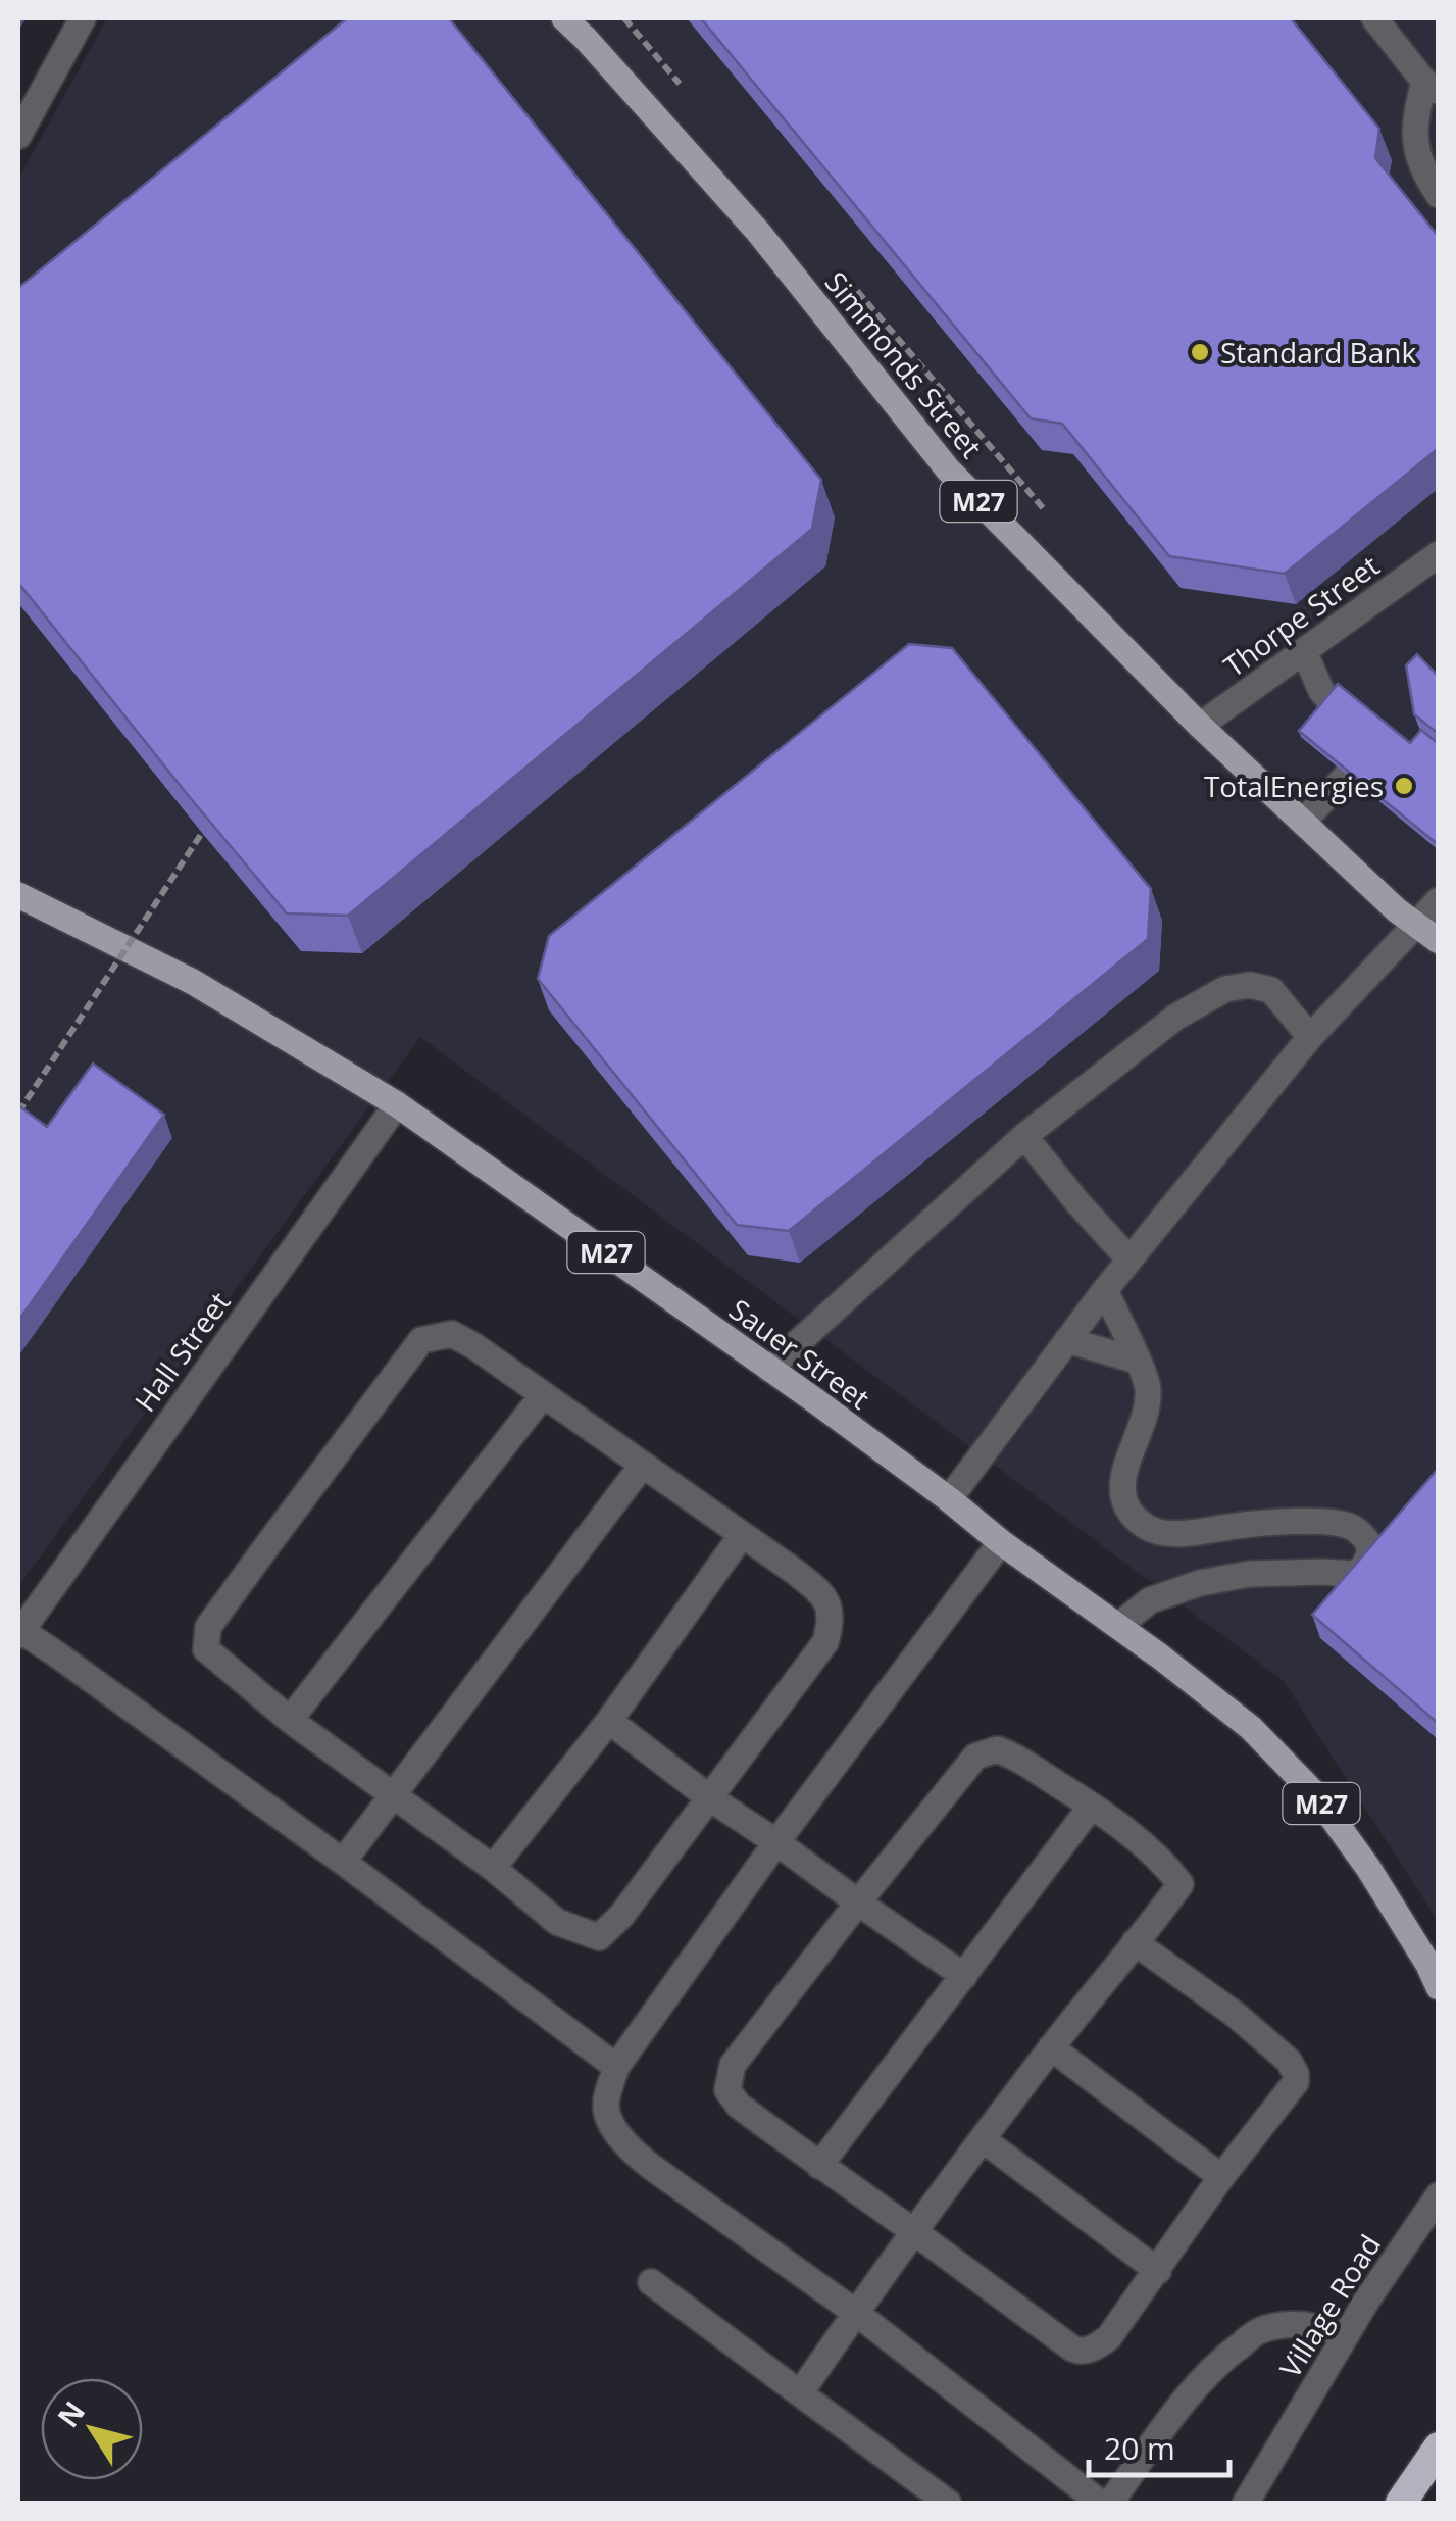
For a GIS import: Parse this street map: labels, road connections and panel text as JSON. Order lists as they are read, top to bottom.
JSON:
{
  "streets": {
    "main road": ["Simmonds Street", "M27", "Sauer Street"],
    "street": ["Thorpe Street", "Hall Street", "Village Road"]
  },
  "crossings": [
    ["Simmonds Street", "Thorpe Street"],
    ["Hall Street", "Sauer Street"]
  ],
  "places": ["Standard Bank", "TotalEnergies"],
  "scale_bar": "20 m",
  "north": "top left"
}
